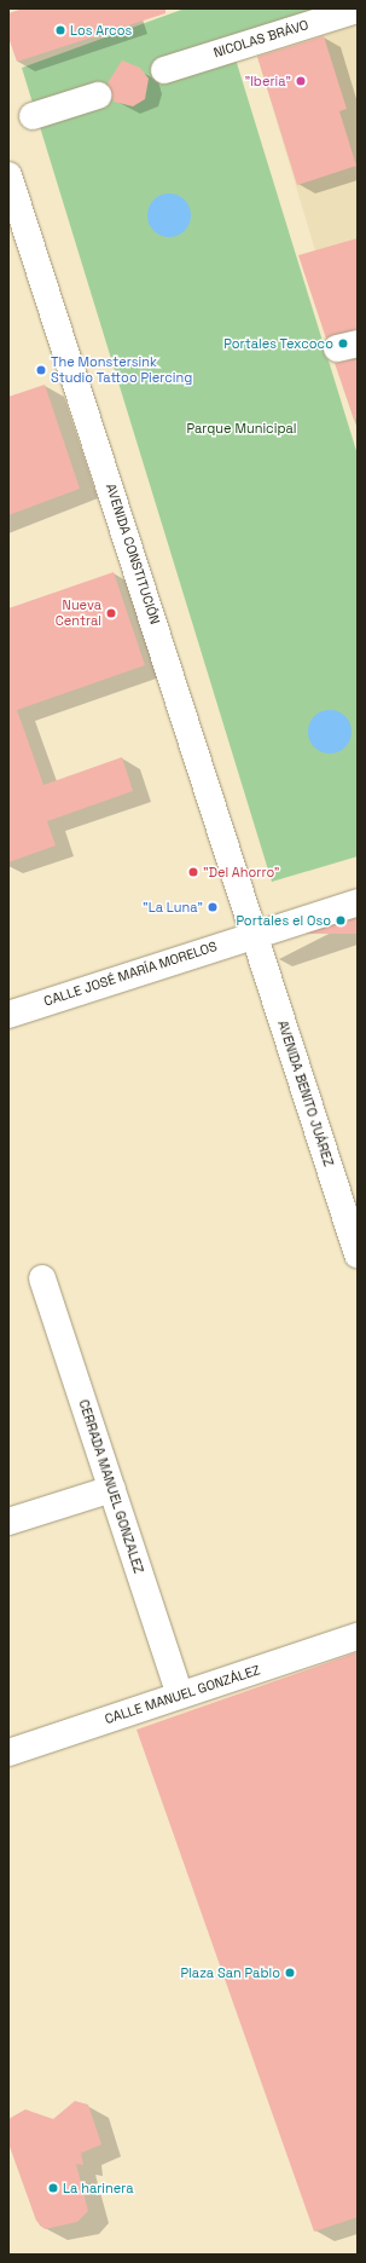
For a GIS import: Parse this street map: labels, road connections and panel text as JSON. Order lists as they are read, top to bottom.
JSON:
{
  "streets": {
    "street": [
      "NICOLAS BRÁVO",
      "AVENIDA CONSTITUCIÓN",
      "CALLE JOSÉ MARÍA MORELOS",
      "AVENIDA BENITO JUÁREZ",
      "CERRADA MANUEL GONZALEZ",
      "CALLE MANUEL GONZÁLEZ"
    ]
  },
  "crossings": [
    ["AVENIDA CONSTITUCIÓN", "CALLE JOSÉ MARÍA MORELOS"],
    ["AVENIDA CONSTITUCIÓN", "AVENIDA BENITO JUÁREZ"],
    ["CALLE JOSÉ MARÍA MORELOS", "AVENIDA BENITO JUÁREZ"],
    ["CERRADA MANUEL GONZALEZ", "CALLE MANUEL GONZÁLEZ"]
  ],
  "parks": ["Parque Municipal"],
  "places": [
    "Los Arcos",
    "\"Iberia\"",
    "Portales Texcoco",
    "The Monstersink Studio Tattoo Piercing",
    "Nueva Central",
    "\"Del Ahorro\"",
    "\"La Luna\"",
    "Portales el Oso",
    "Plaza San Pablo",
    "La harinera"
  ]
}
